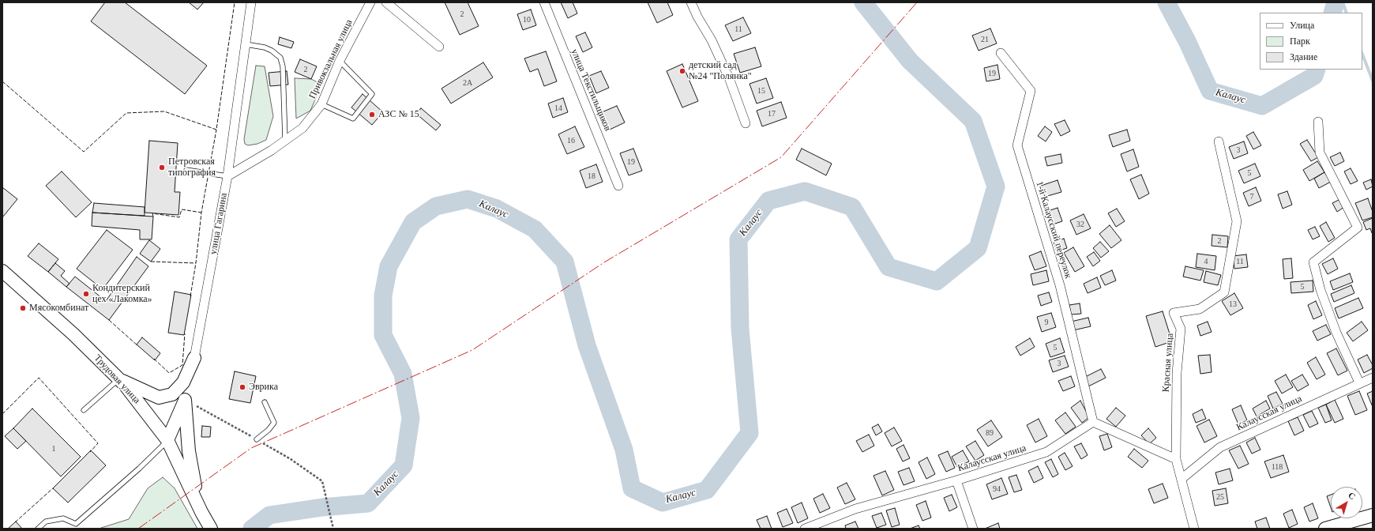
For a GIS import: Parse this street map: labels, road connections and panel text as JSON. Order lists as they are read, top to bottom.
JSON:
{
  "streets": {
    "main road": ["улица Гагарина", "Трудовая улица"],
    "street": [
      "Привокзальная улица",
      "улица Текстильщиков",
      "1-й Калаусский переулок",
      "Красная улица",
      "Калаусская улица"
    ]
  },
  "crossings": [
    ["Привокзальная улица", "улица Гагарина"],
    ["улица Гагарина", "Трудовая улица"],
    ["1-й Калаусский переулок", "Калаусская улица"],
    ["Красная улица", "Калаусская улица"]
  ],
  "water": ["Калаус"],
  "places": [
    "детский сад №24 \"Полянка\"",
    "АЗС № 15",
    "Петровская типография",
    "Кондитерский цех «Лакомка»",
    "Мясокомбинат",
    "Эврика"
  ],
  "house_numbers": [
    "2",
    "10",
    "11",
    "21",
    "2",
    "19",
    "2А",
    "15",
    "14",
    "17",
    "16",
    "3",
    "19",
    "5",
    "18",
    "7",
    "32",
    "2",
    "4",
    "11",
    "5",
    "13",
    "9",
    "5",
    "3",
    "89",
    "1",
    "118",
    "94",
    "25"
  ],
  "legend": ["Улица", "Парк", "Здание"],
  "north": "top right"
}
